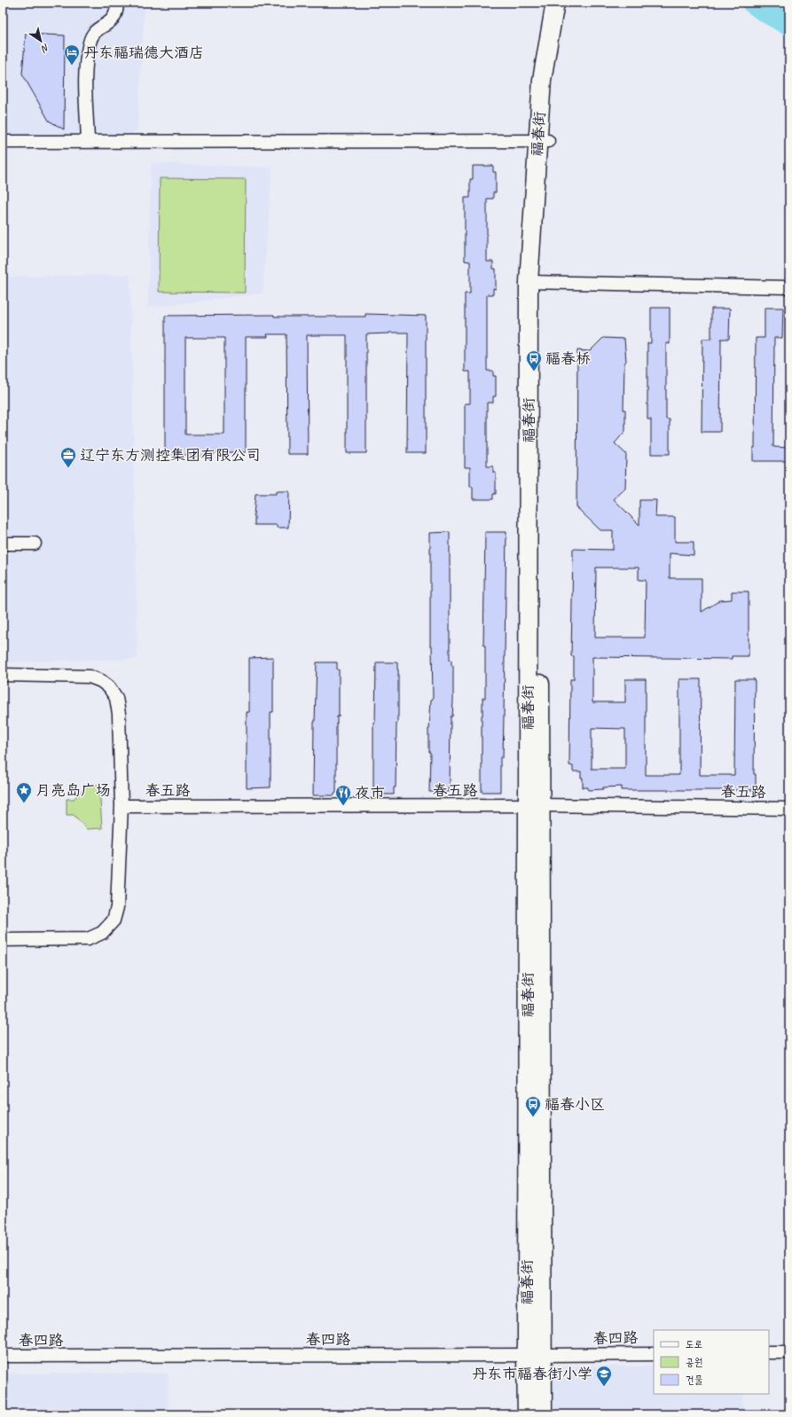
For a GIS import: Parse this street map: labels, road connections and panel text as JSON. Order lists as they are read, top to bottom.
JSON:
{
  "streets": {
    "main road": ["福春街"],
    "street": ["春五路", "春四路"]
  },
  "crossings": [
    ["福春街", "春五路"],
    ["福春街", "春四路"]
  ],
  "places": {
    "hotel": ["丹东福瑞德大酒店"],
    "bus stop": ["福春桥", "福春小区"],
    "office": ["辽宁东方测控集团有限公司"],
    "place": ["月亮岛广场"],
    "restaurant": ["夜市"],
    "school or university": ["丹东市福春街小学"]
  },
  "legend": ["도로", "공원", "건물"],
  "north": "bottom right"
}
